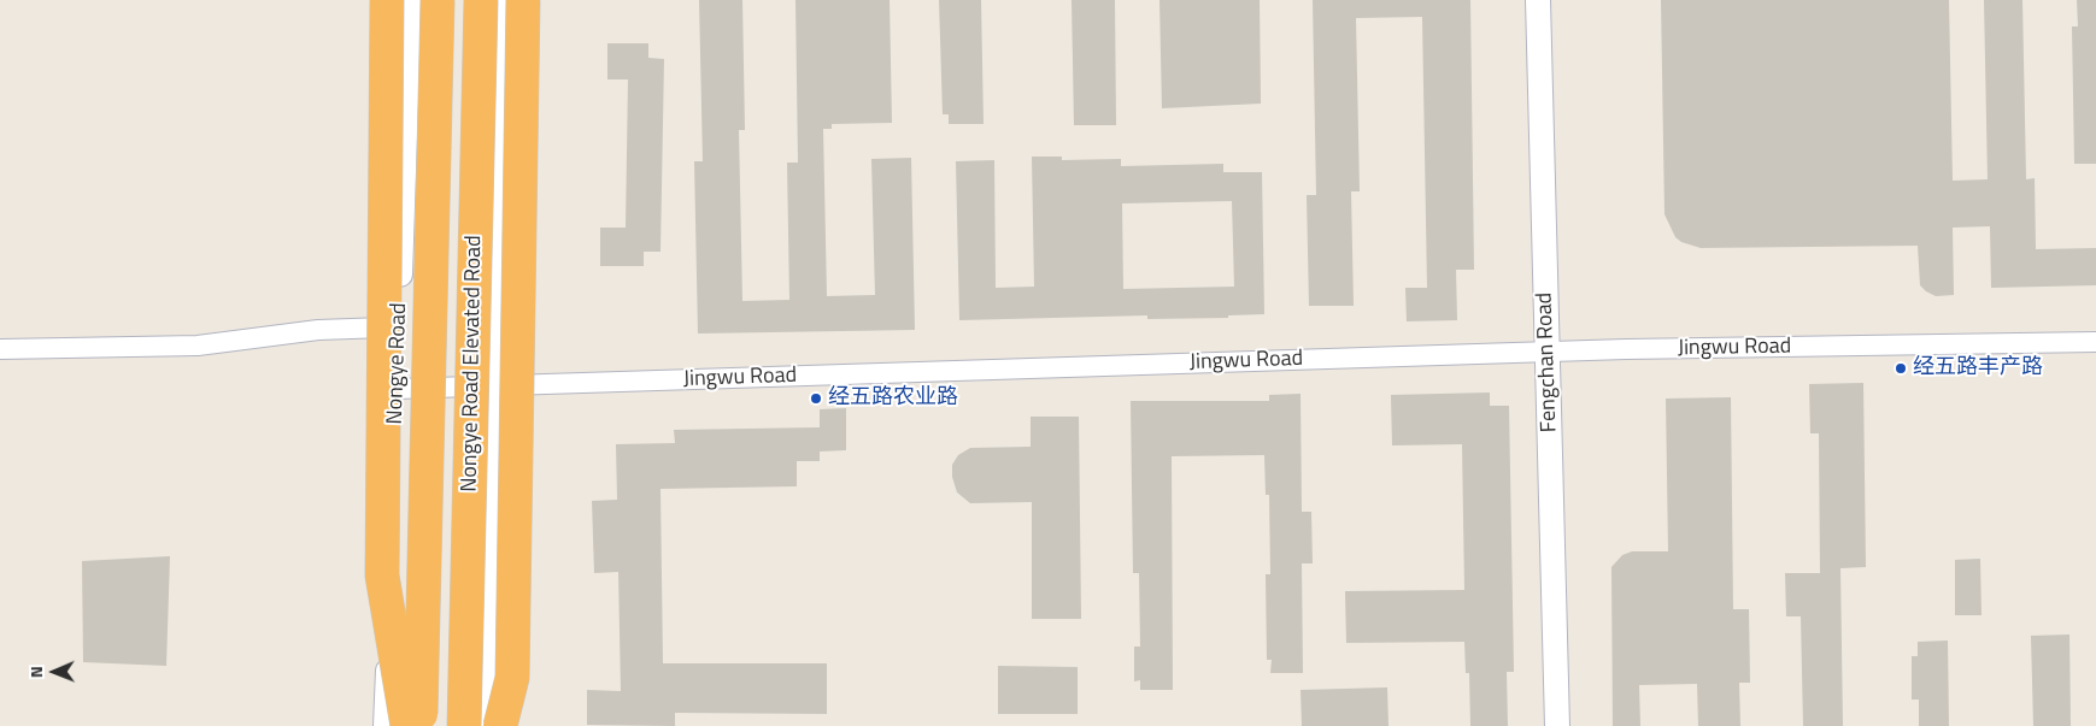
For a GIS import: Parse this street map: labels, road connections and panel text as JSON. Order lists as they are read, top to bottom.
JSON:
{
  "streets": {
    "highway": ["Nongye Road Elevated Road"],
    "street": ["Jingwu Road", "Fengchan Road", "Nongye Road"]
  },
  "crossings": [
    ["Jingwu Road", "Fengchan Road"],
    ["Jingwu Road", "Nongye Road"]
  ],
  "places": ["经五路丰产路", "经五路农业路"],
  "north": "left"
}
